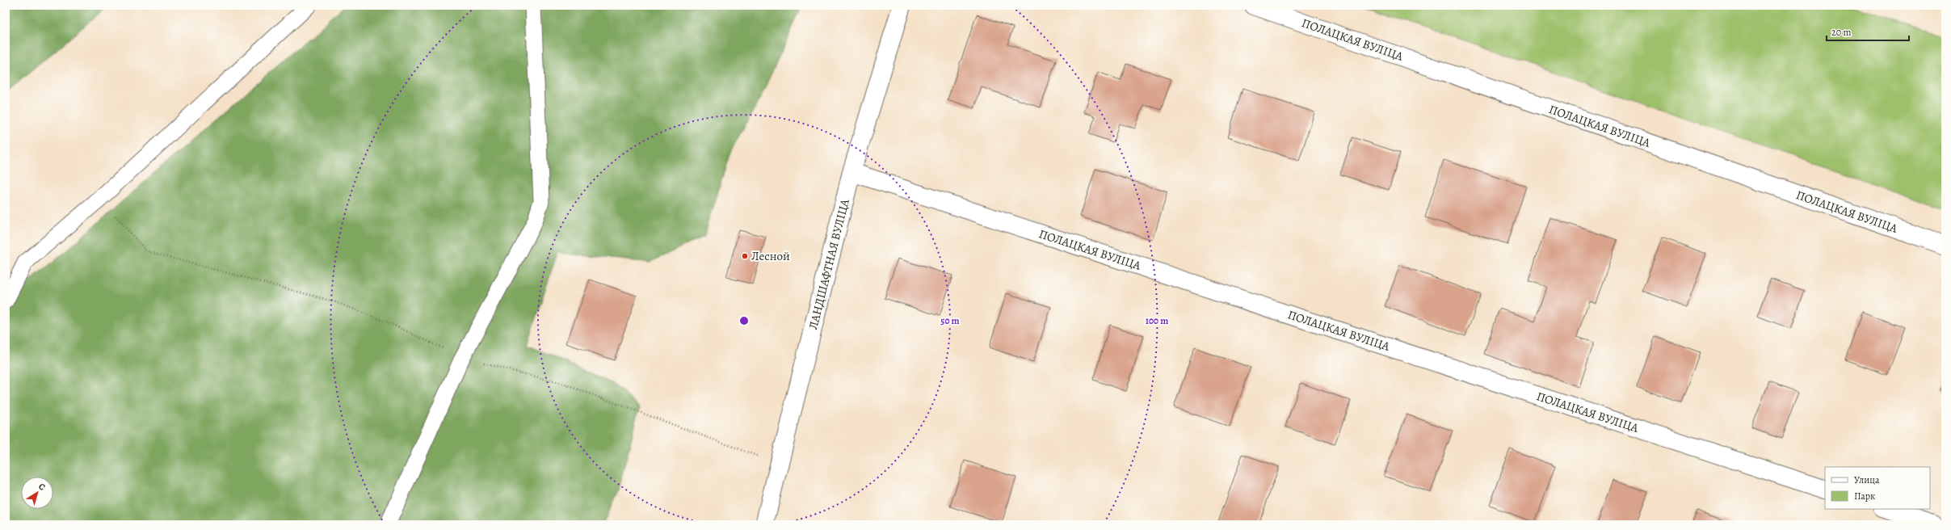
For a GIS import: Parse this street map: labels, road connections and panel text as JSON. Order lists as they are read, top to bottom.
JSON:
{
  "streets": {
    "street": ["ПОЛАЦКАЯ ВУЛІЦА", "ЛАНДШАФТНАЯ ВУЛІЦА"]
  },
  "crossings": [
    ["ПОЛАЦКАЯ ВУЛІЦА", "ЛАНДШАФТНАЯ ВУЛІЦА"]
  ],
  "places": ["Лесной"],
  "legend": ["Улица", "Парк"],
  "scale_bar": "20 m",
  "north": "top right",
  "rings": ["50 m", "100 m"]
}
